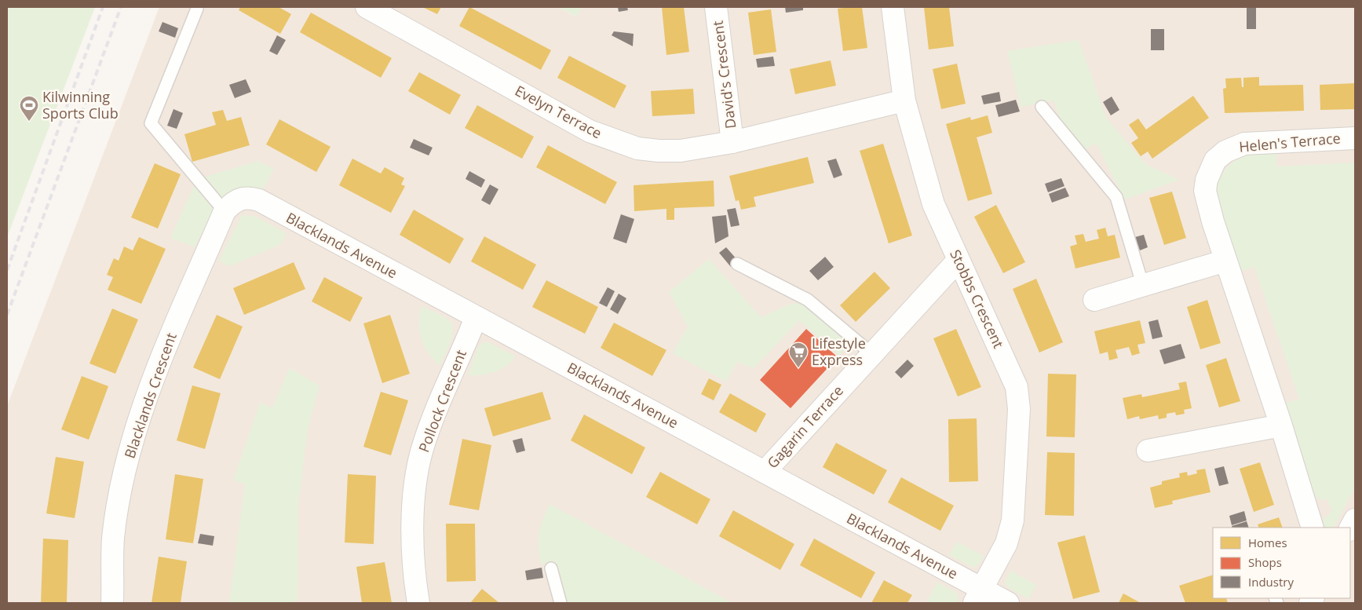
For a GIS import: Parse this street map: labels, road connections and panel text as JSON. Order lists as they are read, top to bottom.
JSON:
{
  "streets": {
    "street": [
      "David's Crescent",
      "Evelyn Terrace",
      "Helen's Terrace",
      "Blacklands Avenue",
      "Stobbs Crescent",
      "Blacklands Crescent",
      "Pollock Crescent",
      "Gagarin Terrace"
    ]
  },
  "crossings": [
    ["David's Crescent", "Evelyn Terrace"],
    ["Evelyn Terrace", "Stobbs Crescent"],
    ["Blacklands Avenue", "Stobbs Crescent"],
    ["Blacklands Avenue", "Blacklands Crescent"],
    ["Blacklands Avenue", "Pollock Crescent"],
    ["Blacklands Avenue", "Gagarin Terrace"],
    ["Stobbs Crescent", "Gagarin Terrace"]
  ],
  "places": {
    "sports": ["Kilwinning Sports Club"],
    "supermarket": ["Lifestyle Express"]
  },
  "legend": ["Homes", "Shops", "Industry"]
}
